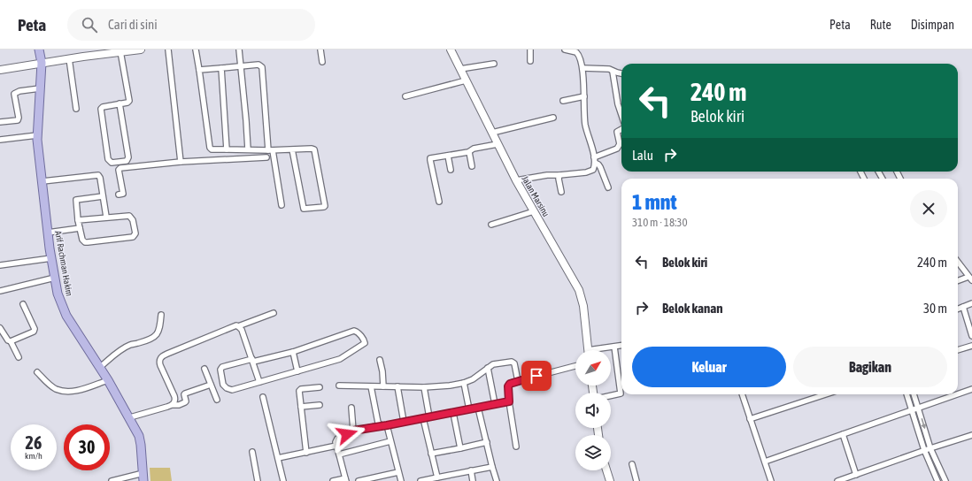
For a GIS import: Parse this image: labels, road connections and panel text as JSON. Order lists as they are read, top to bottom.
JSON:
{
  "streets": {
    "main road": ["Arif Rachman Hakim"],
    "street": ["Jalan Marsinu"]
  },
  "north": "top right",
  "page": {
    "header": "Peta",
    "search": "Cari di sini",
    "nav": ["Peta", "Rute", "Disimpan"],
    "turn": ["240 m", "Belok kiri"],
    "then": "Lalu",
    "heading": ["1 mnt", "310 m · 18:30"],
    "list": [
      {
        "name": "Belok kiri",
        "value": "240 m"
      },
      {
        "name": "Belok kanan",
        "value": "30 m"
      }
    ],
    "buttons": ["Keluar", "Bagikan"],
    "speed": "26 km/h",
    "limit": "30"
  }
}
